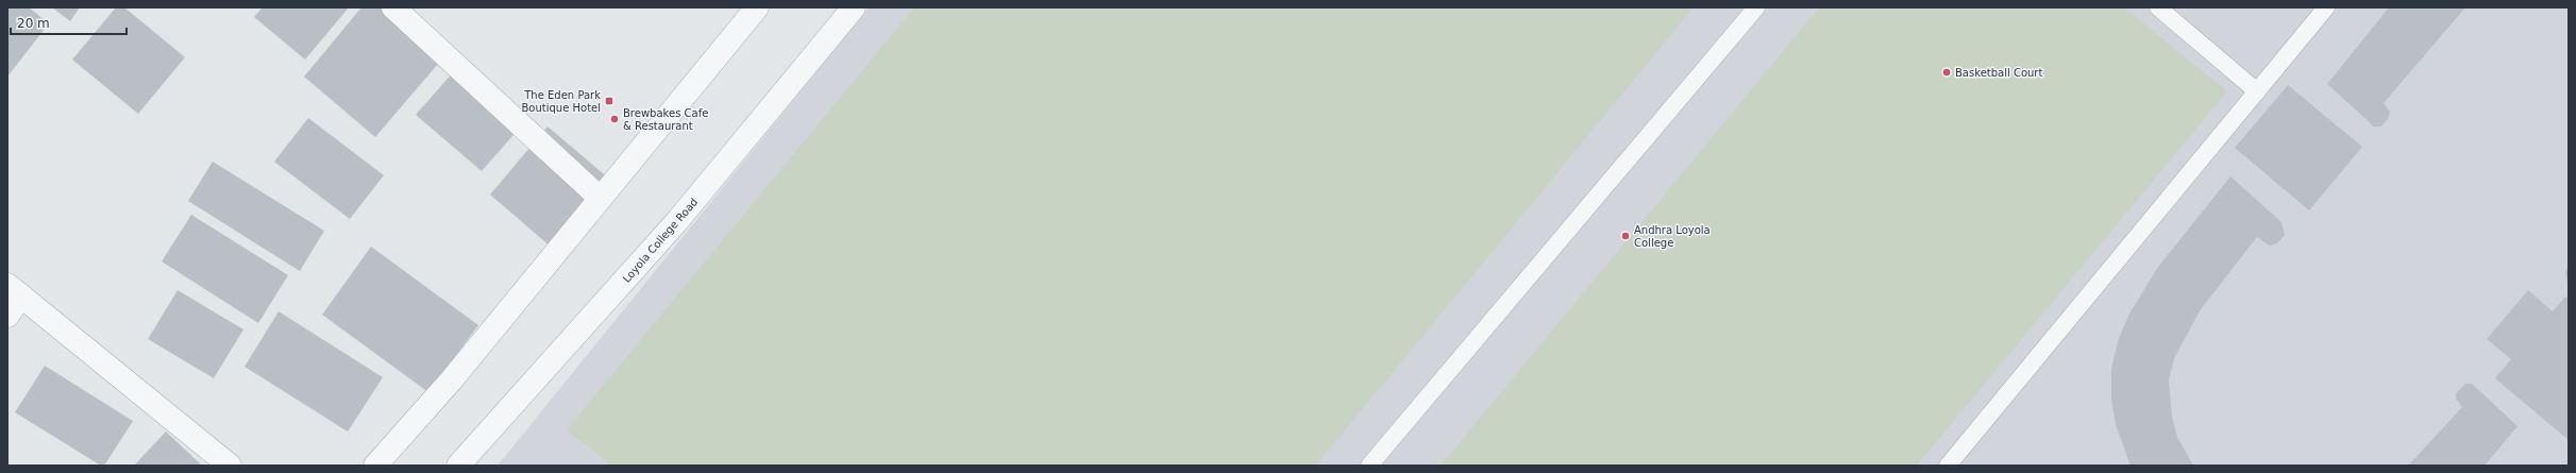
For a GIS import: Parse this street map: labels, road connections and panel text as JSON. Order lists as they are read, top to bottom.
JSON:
{
  "streets": {
    "street": ["Loyola College Road"]
  },
  "places": {
    "other": ["Basketball Court", "Brewbakes Cafe & Restaurant", "Andhra Loyola College"],
    "transit": ["The Eden Park Boutique Hotel"]
  },
  "scale_bar": "20 m"
}
